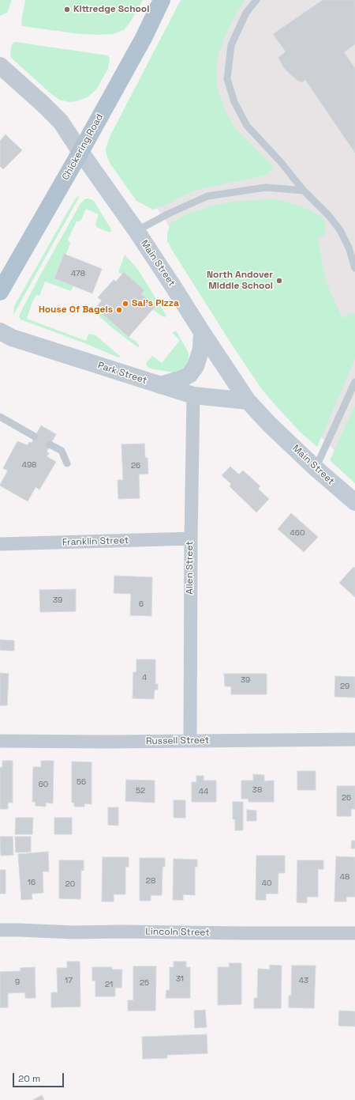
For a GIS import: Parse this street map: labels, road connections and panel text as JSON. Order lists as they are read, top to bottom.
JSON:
{
  "streets": {
    "main road": ["Chickering Road", "Main Street", "Park Street"],
    "street": [
      "Franklin Street",
      "Allen Street",
      "Russell Street",
      "Lincoln Street"
    ]
  },
  "crossings": [
    ["Chickering Road", "Main Street"],
    ["Main Street", "Park Street"],
    ["Park Street", "Allen Street"],
    ["Franklin Street", "Allen Street"],
    ["Allen Street", "Russell Street"]
  ],
  "places": [
    "Kittredge School",
    "North Andover Middle School",
    "Sal's Pizza",
    "House Of Bagels"
  ],
  "house_numbers": [
    "478",
    "498",
    "26",
    "460",
    "39",
    "6",
    "4",
    "39",
    "29",
    "56",
    "60",
    "38",
    "52",
    "44",
    "26",
    "48",
    "28",
    "16",
    "40",
    "20",
    "31",
    "17",
    "43",
    "9",
    "25",
    "21"
  ],
  "scale_bar": "20 m"
}
